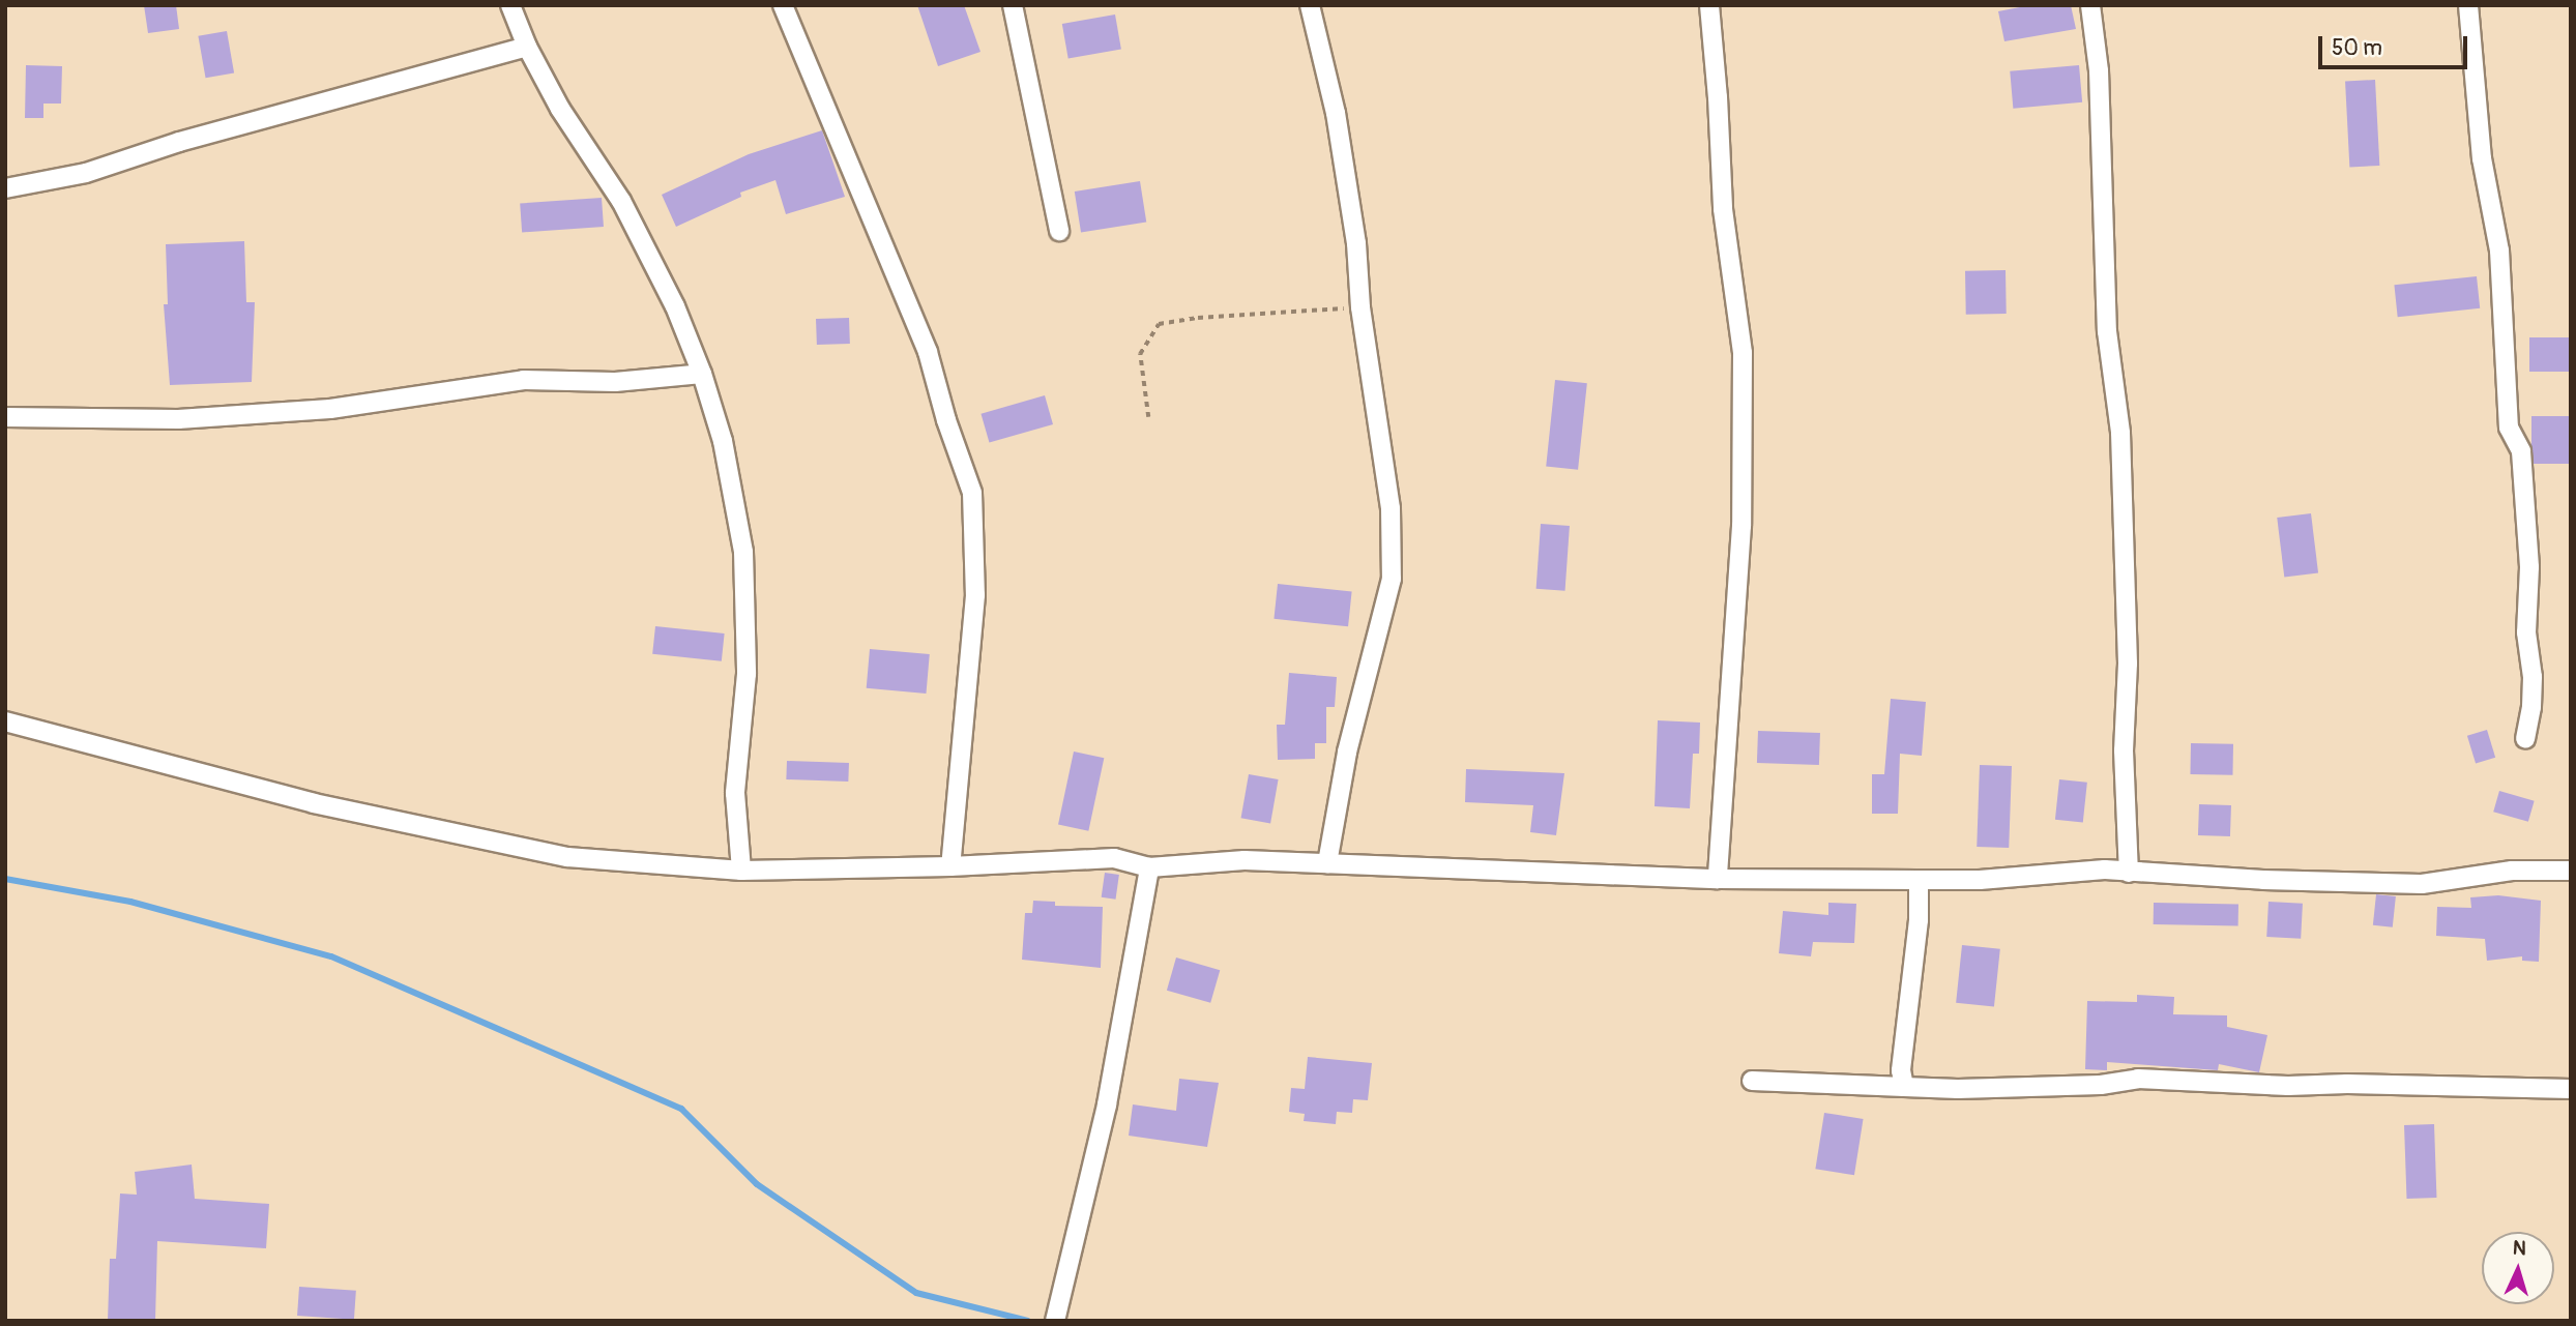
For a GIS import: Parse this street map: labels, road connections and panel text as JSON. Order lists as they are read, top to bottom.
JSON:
{
  "scale_bar": "50 m",
  "north": "top"
}
